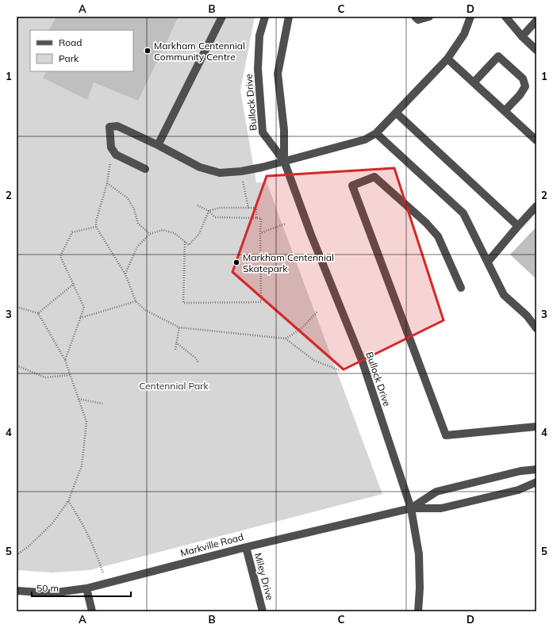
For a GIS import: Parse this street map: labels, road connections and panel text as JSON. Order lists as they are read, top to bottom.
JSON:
{
  "streets": {
    "street": ["Bullock Drive", "Markville Road", "Miley Drive"]
  },
  "crossings": [
    ["Bullock Drive", "Markville Road"],
    ["Markville Road", "Miley Drive"]
  ],
  "parks": ["Centennial Park"],
  "places": ["Markham Centennial Community Centre", "Markham Centennial Skatepark"],
  "legend": ["Road", "Park"],
  "scale_bar": "50 m",
  "grid": {
    "columns": [
      "A",
      "B",
      "C",
      "D"
    ],
    "rows": [
      "1",
      "2",
      "3",
      "4",
      "5"
    ]
  }
}
